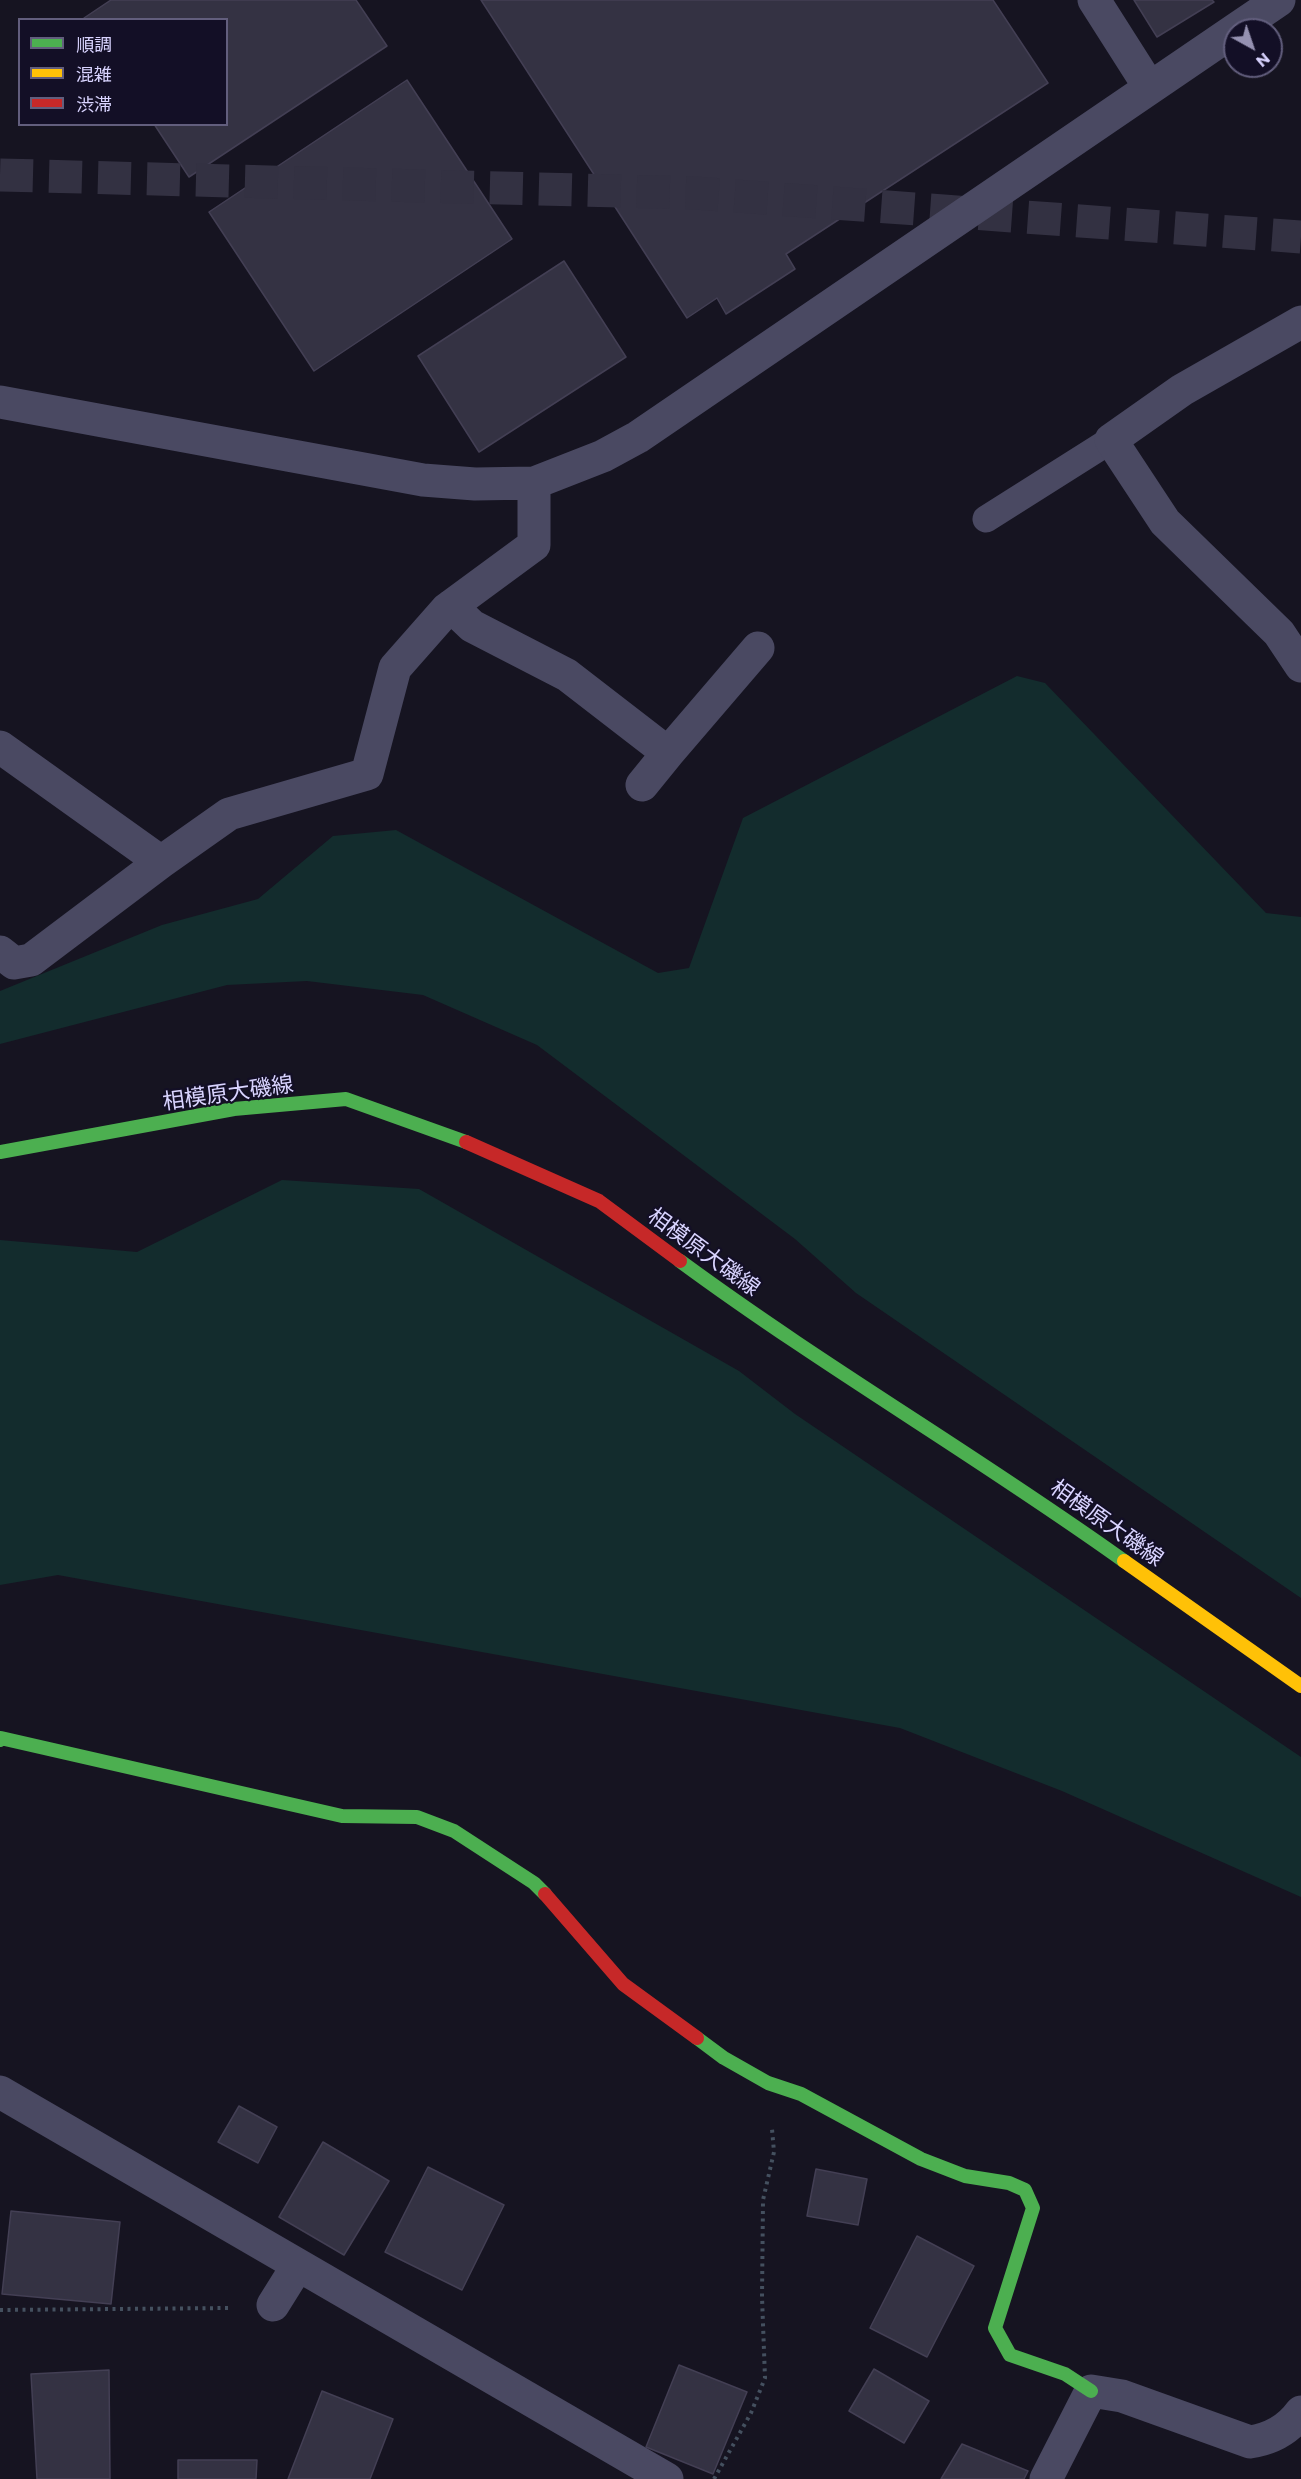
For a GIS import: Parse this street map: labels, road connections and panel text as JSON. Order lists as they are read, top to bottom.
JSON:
{
  "streets": {
    "main road": ["相模原大磯線"]
  },
  "legend": ["順調", "混雑", "渋滞"],
  "north": "bottom right"
}
